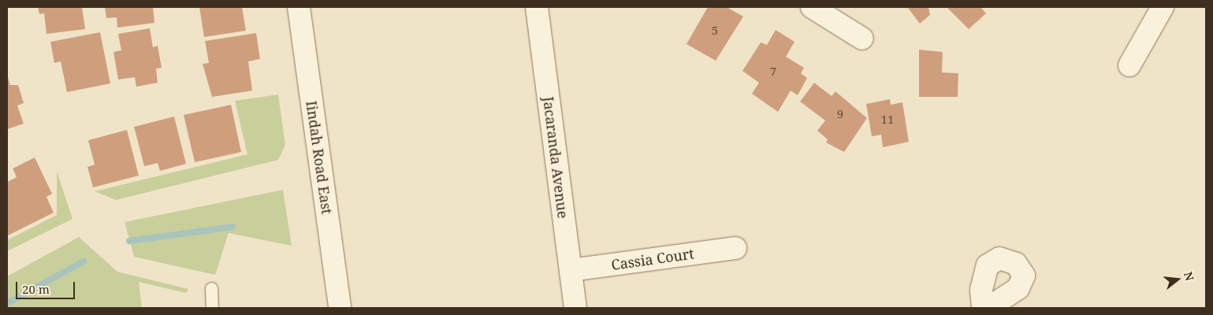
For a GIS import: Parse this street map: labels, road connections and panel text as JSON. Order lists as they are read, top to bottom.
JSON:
{
  "streets": {
    "street": ["Iindah Road East", "Jacaranda Avenue", "Cassia Court"]
  },
  "crossings": [
    ["Jacaranda Avenue", "Cassia Court"]
  ],
  "house_numbers": [
    "5",
    "7",
    "9",
    "11"
  ],
  "scale_bar": "20 m",
  "north": "right"
}
